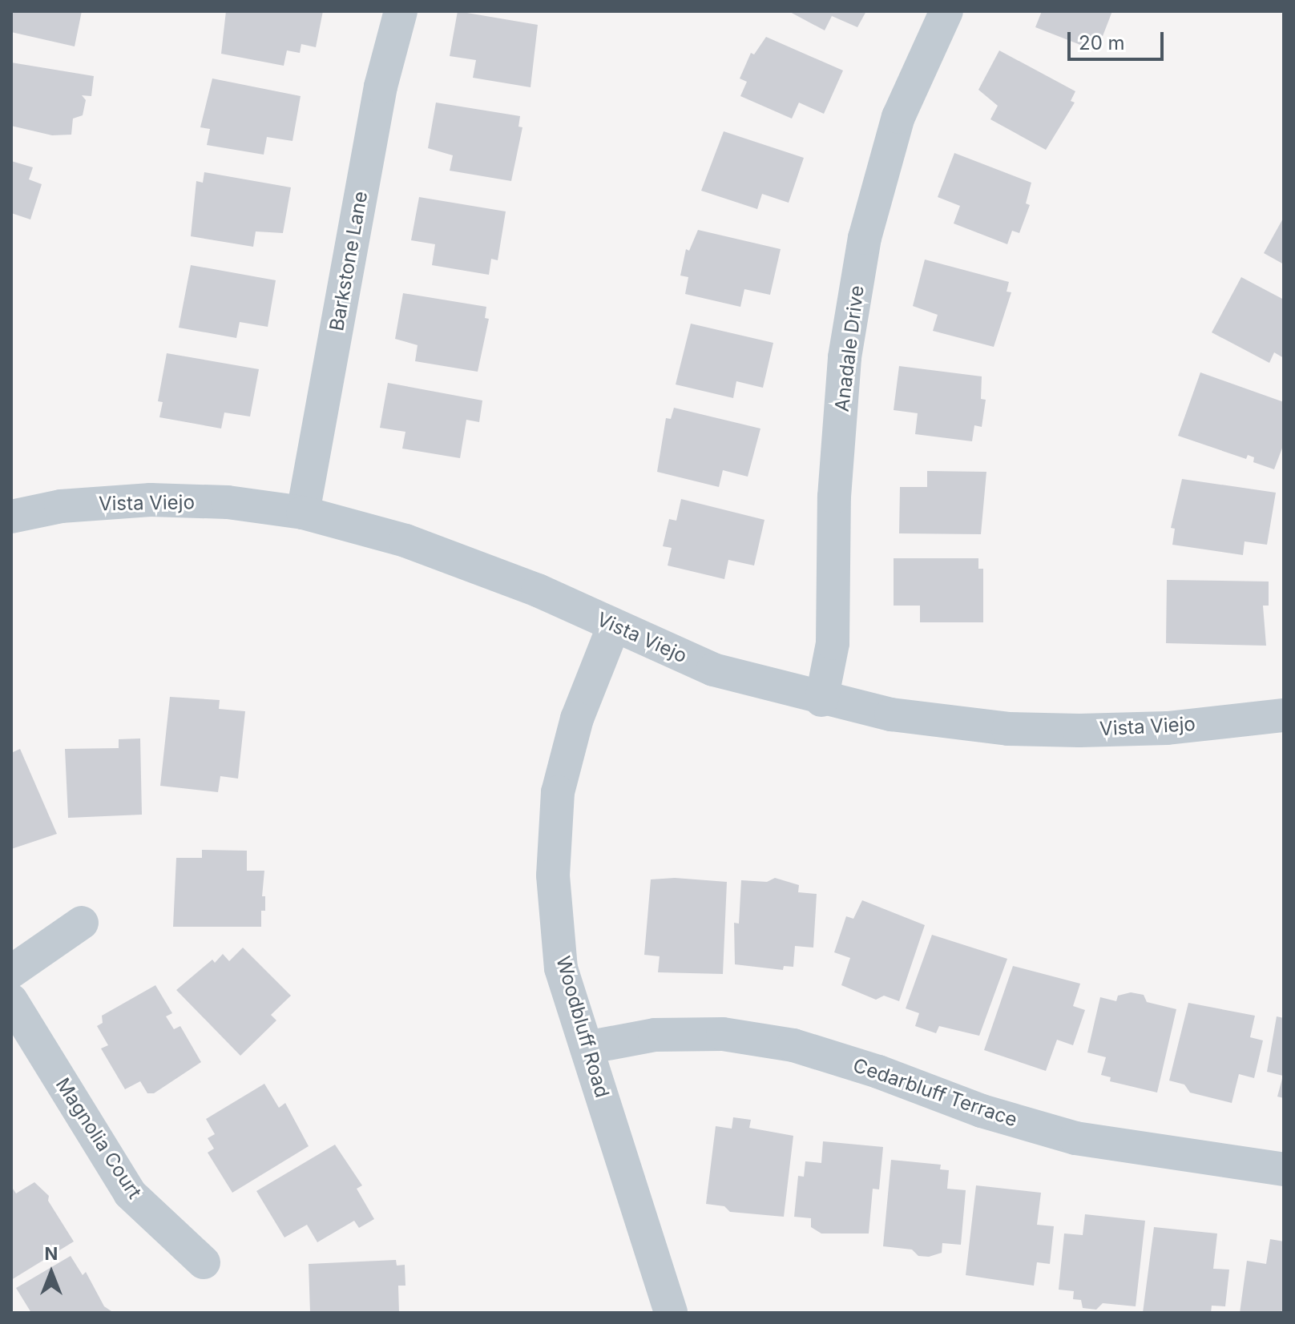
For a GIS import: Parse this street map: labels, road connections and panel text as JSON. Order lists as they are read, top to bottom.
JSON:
{
  "streets": {
    "street": [
      "Barkstone Lane",
      "Anadale Drive",
      "Vista Viejo",
      "Woodbluff Road",
      "Cedarbluff Terrace",
      "Magnolia Court"
    ]
  },
  "crossings": [
    ["Barkstone Lane", "Vista Viejo"],
    ["Anadale Drive", "Vista Viejo"],
    ["Vista Viejo", "Woodbluff Road"],
    ["Woodbluff Road", "Cedarbluff Terrace"]
  ],
  "scale_bar": "20 m",
  "north": "top"
}
